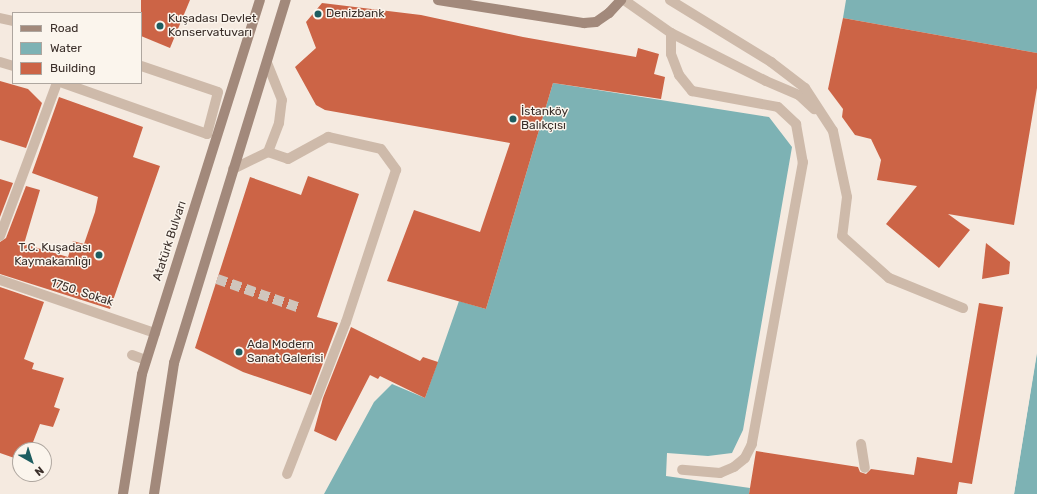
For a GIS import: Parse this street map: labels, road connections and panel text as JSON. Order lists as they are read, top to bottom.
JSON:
{
  "streets": {
    "main road": ["Atatürk Bulvarı"],
    "street": ["1750. Sokak"]
  },
  "crossings": [
    ["Atatürk Bulvarı", "1750. Sokak"]
  ],
  "places": [
    "Denizbank",
    "Kuşadası Devlet Konservatuvarı",
    "İstanköy Balıkçısı",
    "T.C. Kuşadası Kaymakamlığı",
    "Ada Modern Sanat Galerisi"
  ],
  "legend": ["Road", "Water", "Building"],
  "north": "bottom right"
}
